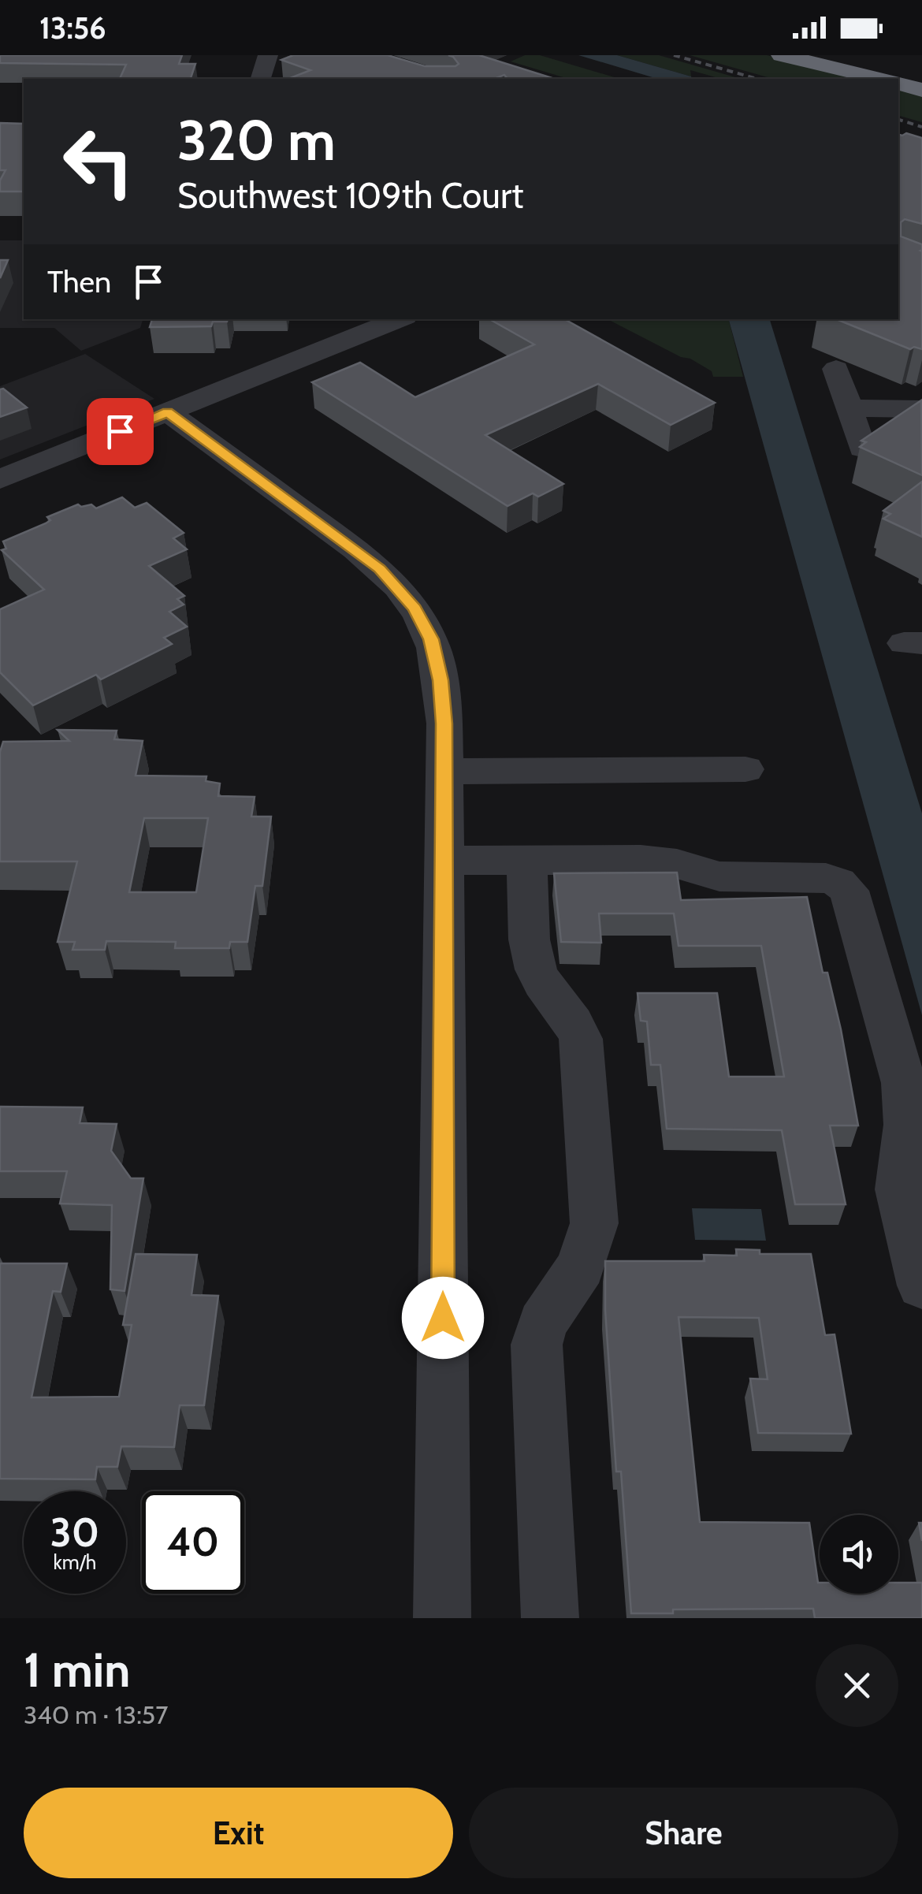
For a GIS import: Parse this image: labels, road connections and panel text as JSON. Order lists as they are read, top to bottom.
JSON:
{
  "page": {
    "status": "13:56",
    "turn": ["320 m", "Southwest 109th Court"],
    "then": "Then",
    "speed": "30 km/h",
    "limit": "40",
    "heading": ["1 min", "340 m · 13:57"],
    "buttons": ["Exit", "Share"]
  }
}
